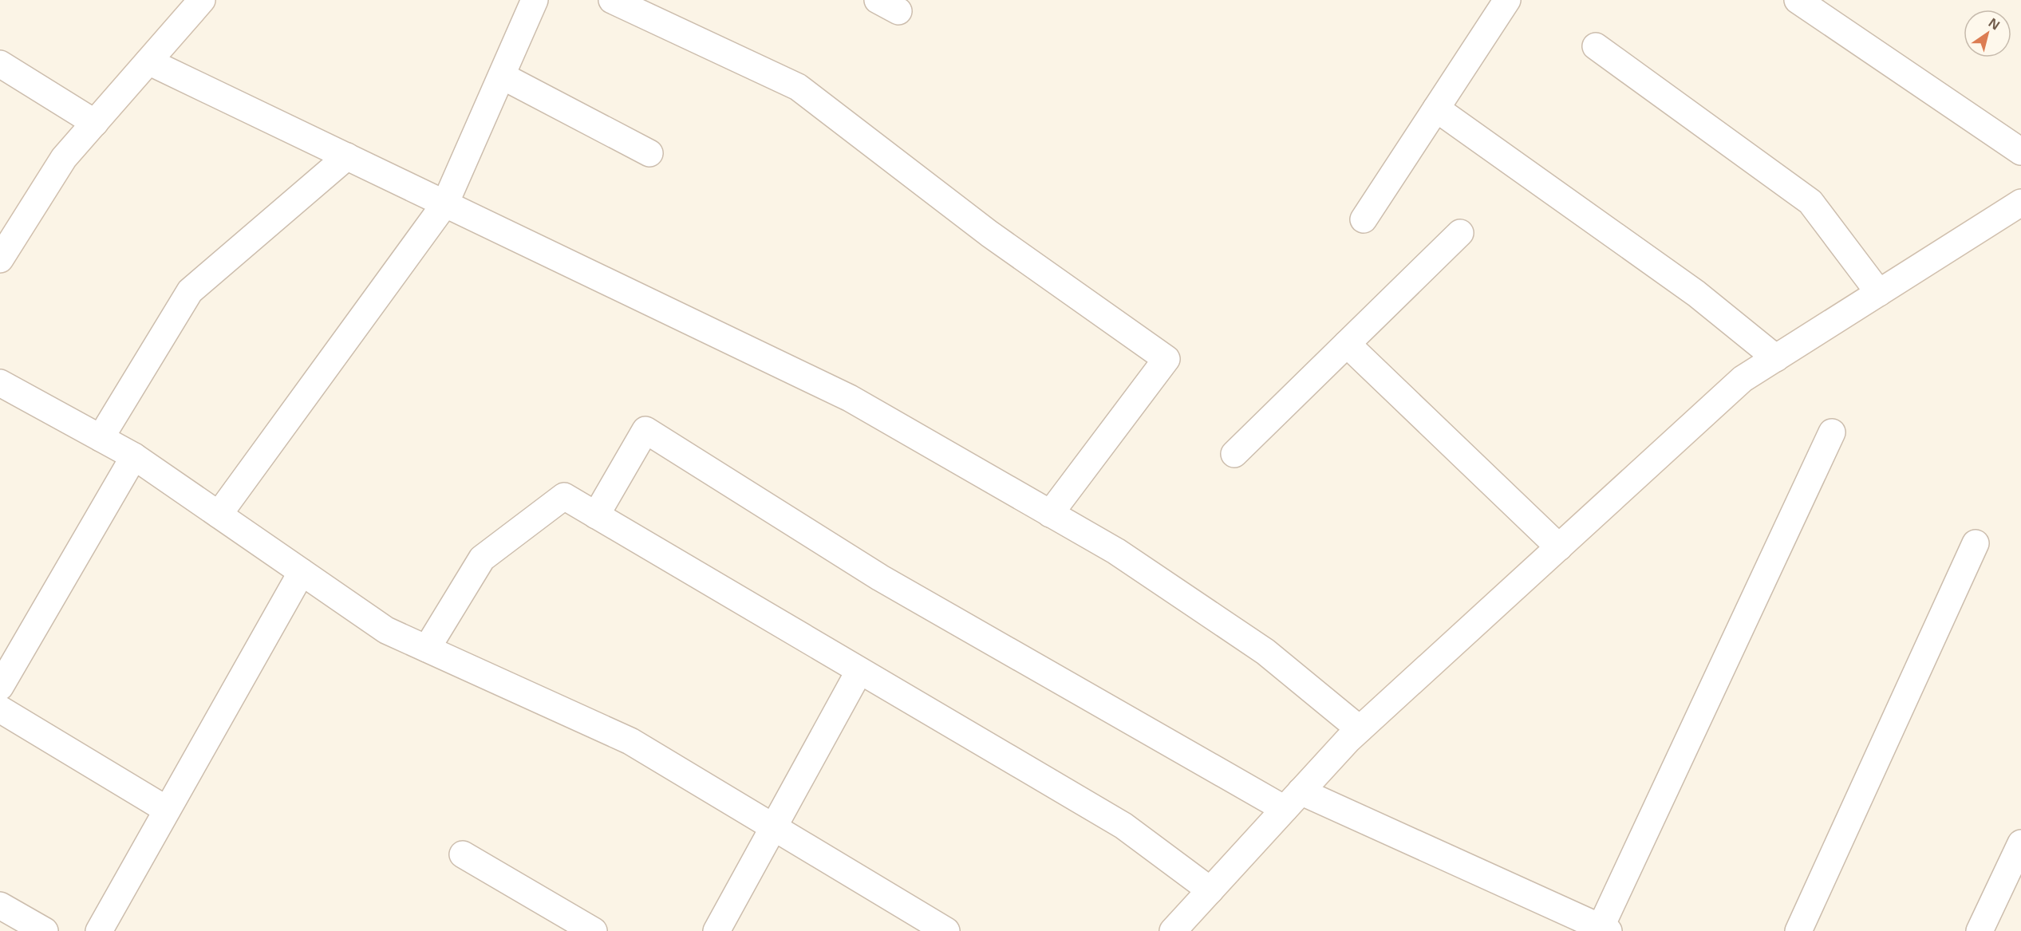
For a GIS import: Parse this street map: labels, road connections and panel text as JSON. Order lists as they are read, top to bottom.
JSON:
{
  "north": "top right"
}
